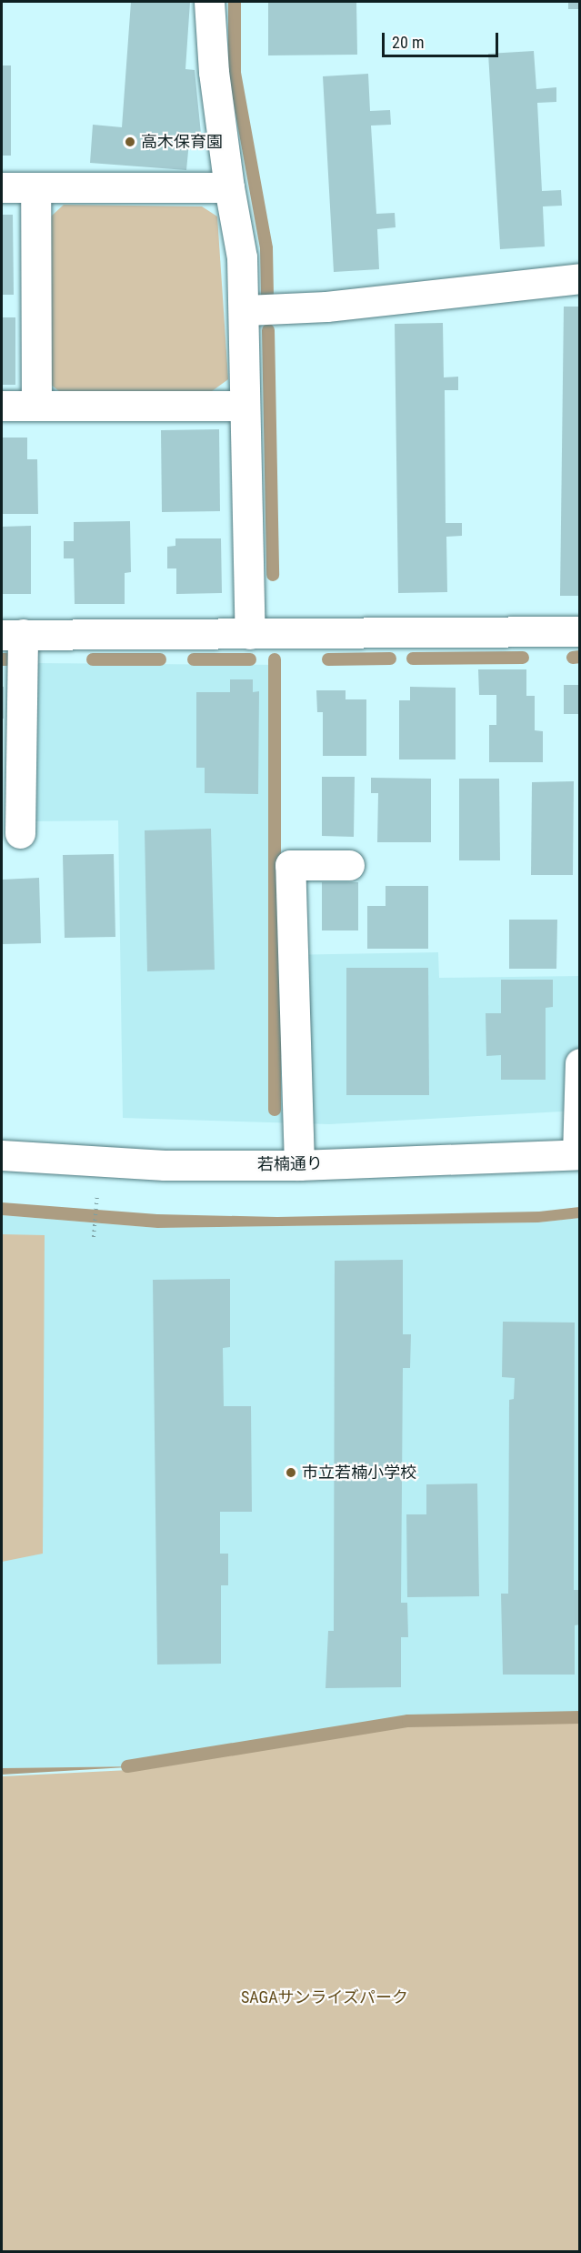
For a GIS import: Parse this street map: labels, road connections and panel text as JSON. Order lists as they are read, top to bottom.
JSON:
{
  "streets": {
    "street": ["若楠通り"]
  },
  "parks": ["SAGAサンライズパーク"],
  "places": ["高木保育園", "市立若楠小学校"],
  "scale_bar": "20 m"
}
